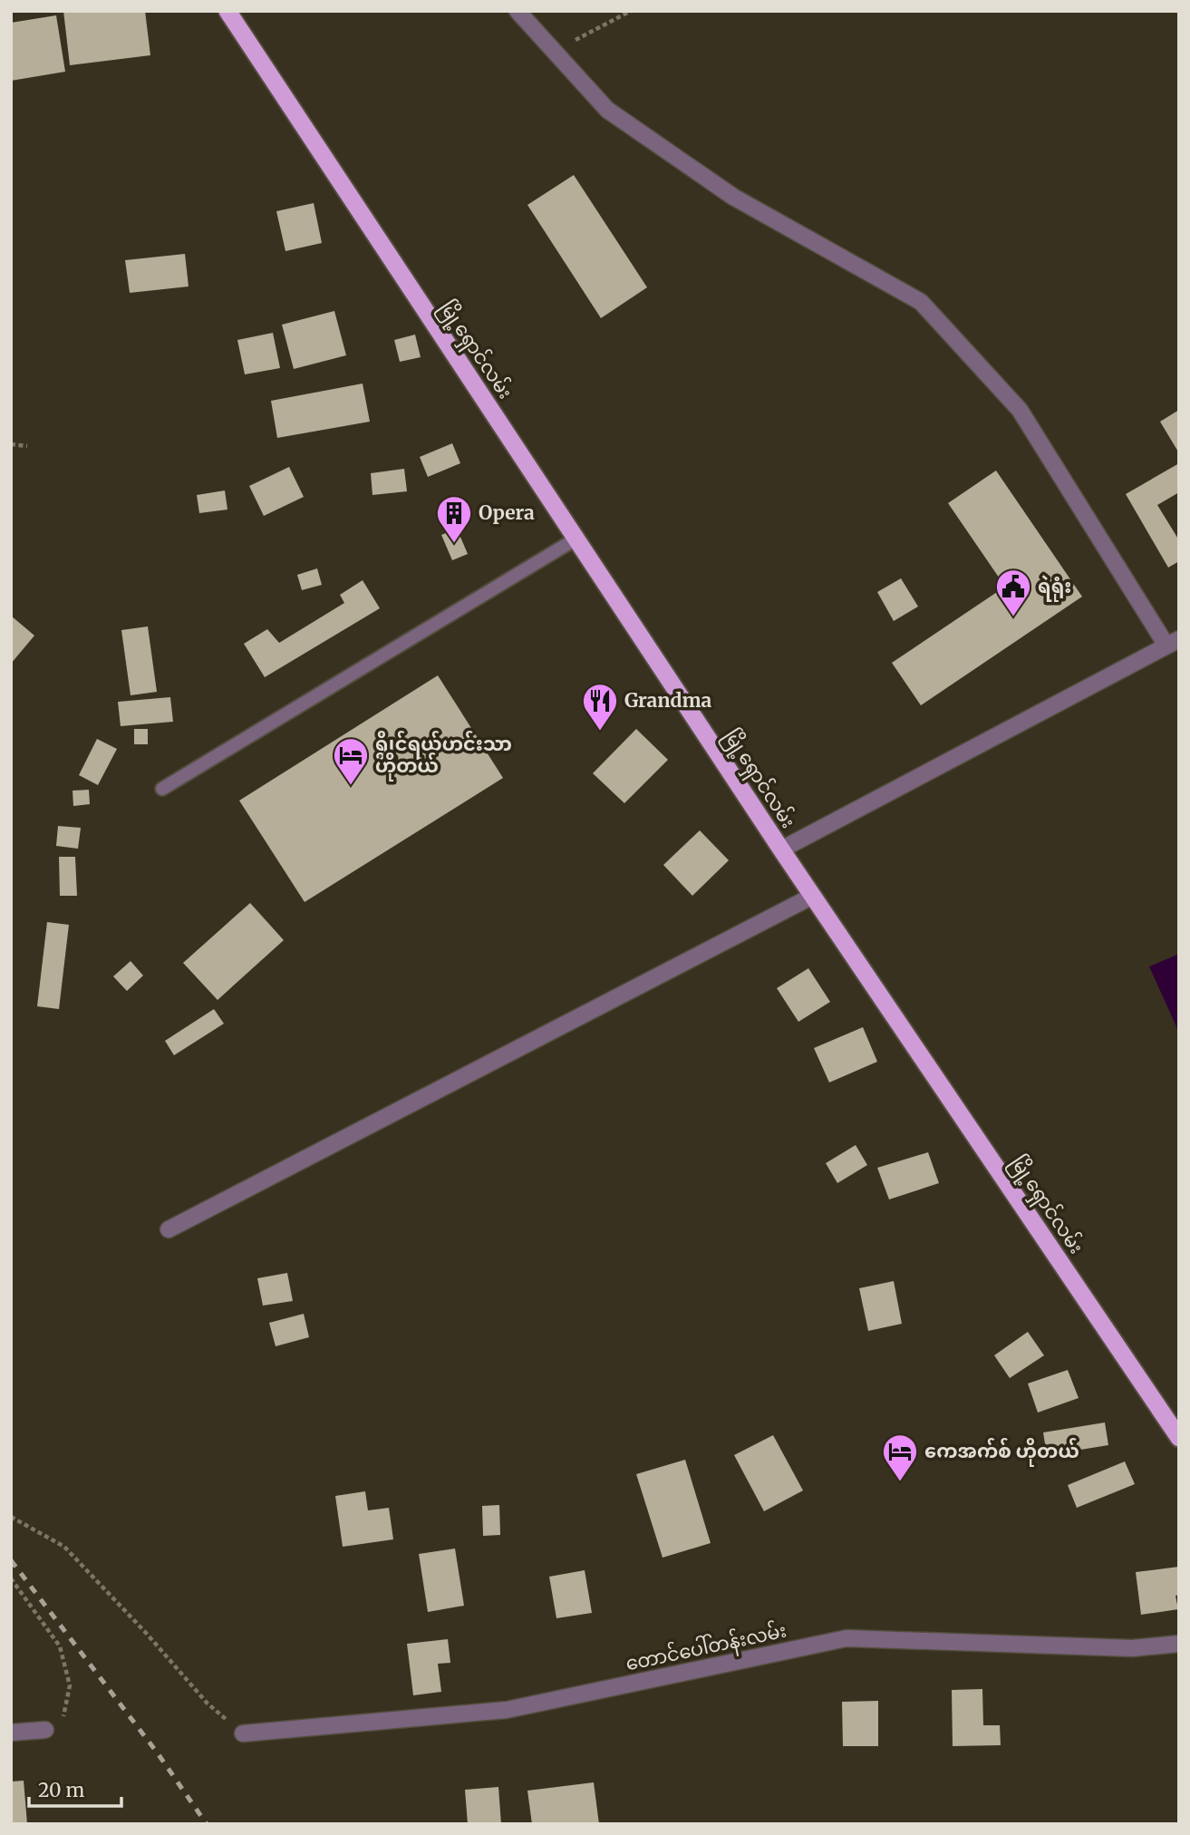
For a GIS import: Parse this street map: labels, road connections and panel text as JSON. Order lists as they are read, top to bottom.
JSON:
{
  "streets": {
    "highway": ["မြို့ရှောင်လမ်း"],
    "street": ["တောင်ပေါ်တန်းလမ်း"]
  },
  "places": {
    "building": ["Opera"],
    "public building": ["ရဲရုံး"],
    "restaurant": ["Grandma"],
    "hotel": ["ရွိုင်ရယ်ဟင်းသာ ဟိုတယ်", "ကေအက်စ် ဟိုတယ်"]
  },
  "scale_bar": "20 m"
}
